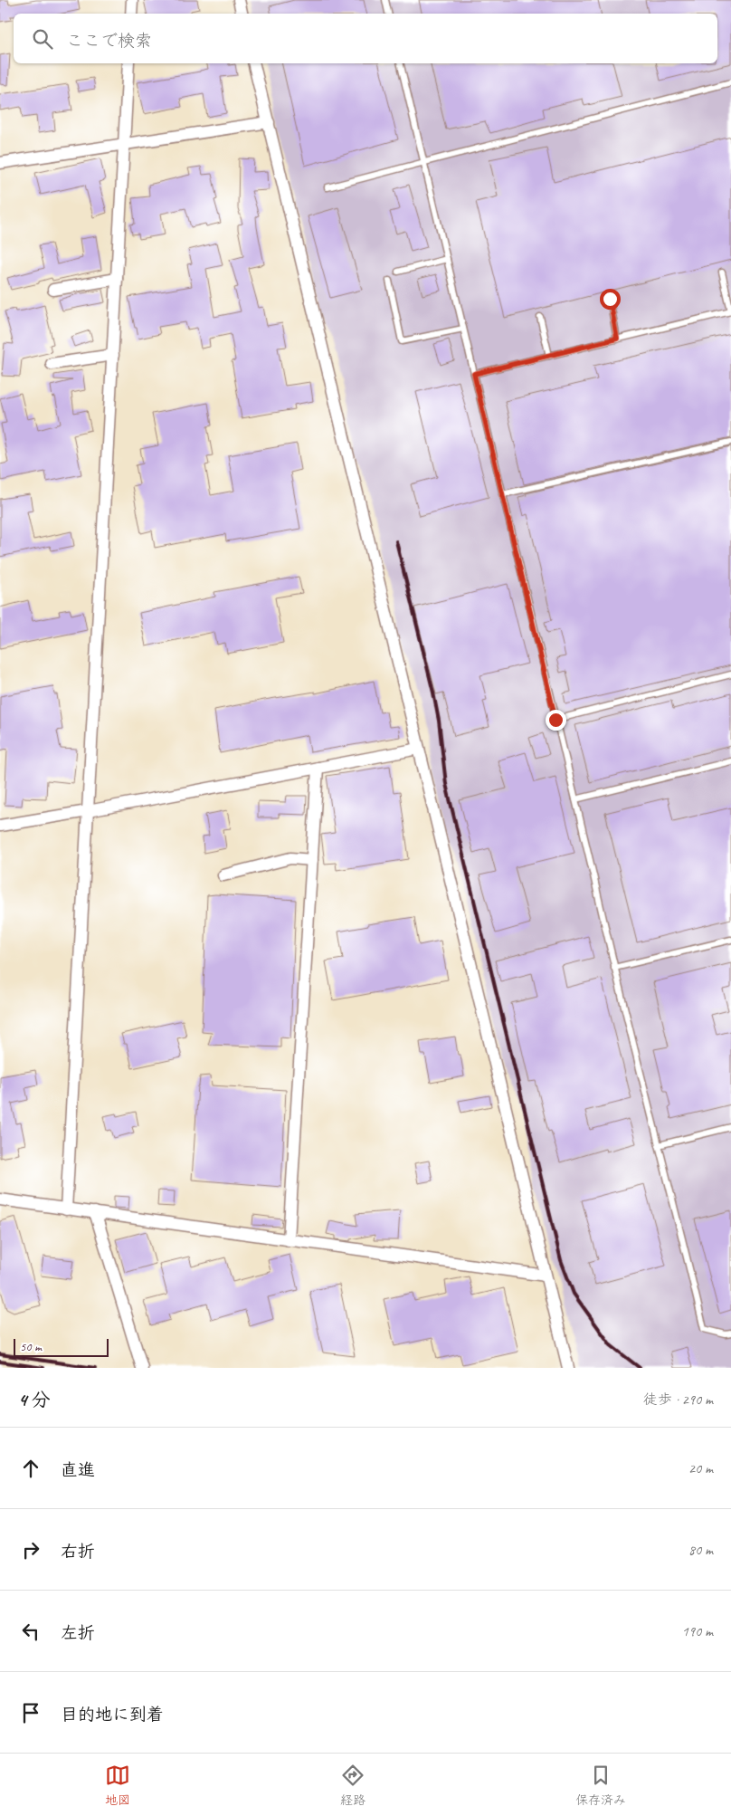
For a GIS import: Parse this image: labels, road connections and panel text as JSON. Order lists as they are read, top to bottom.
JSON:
{
  "scale_bar": "50 m",
  "page": {
    "search": "ここで検索",
    "scale": "50 m",
    "heading": ["4 分", "徒歩 · 290 m"],
    "list": [
      ["直進", "20 m"],
      ["右折", "80 m"],
      ["左折", "190 m"],
      "目的地に到着"
    ],
    "nav": ["地図", "経路", "保存済み"]
  }
}
